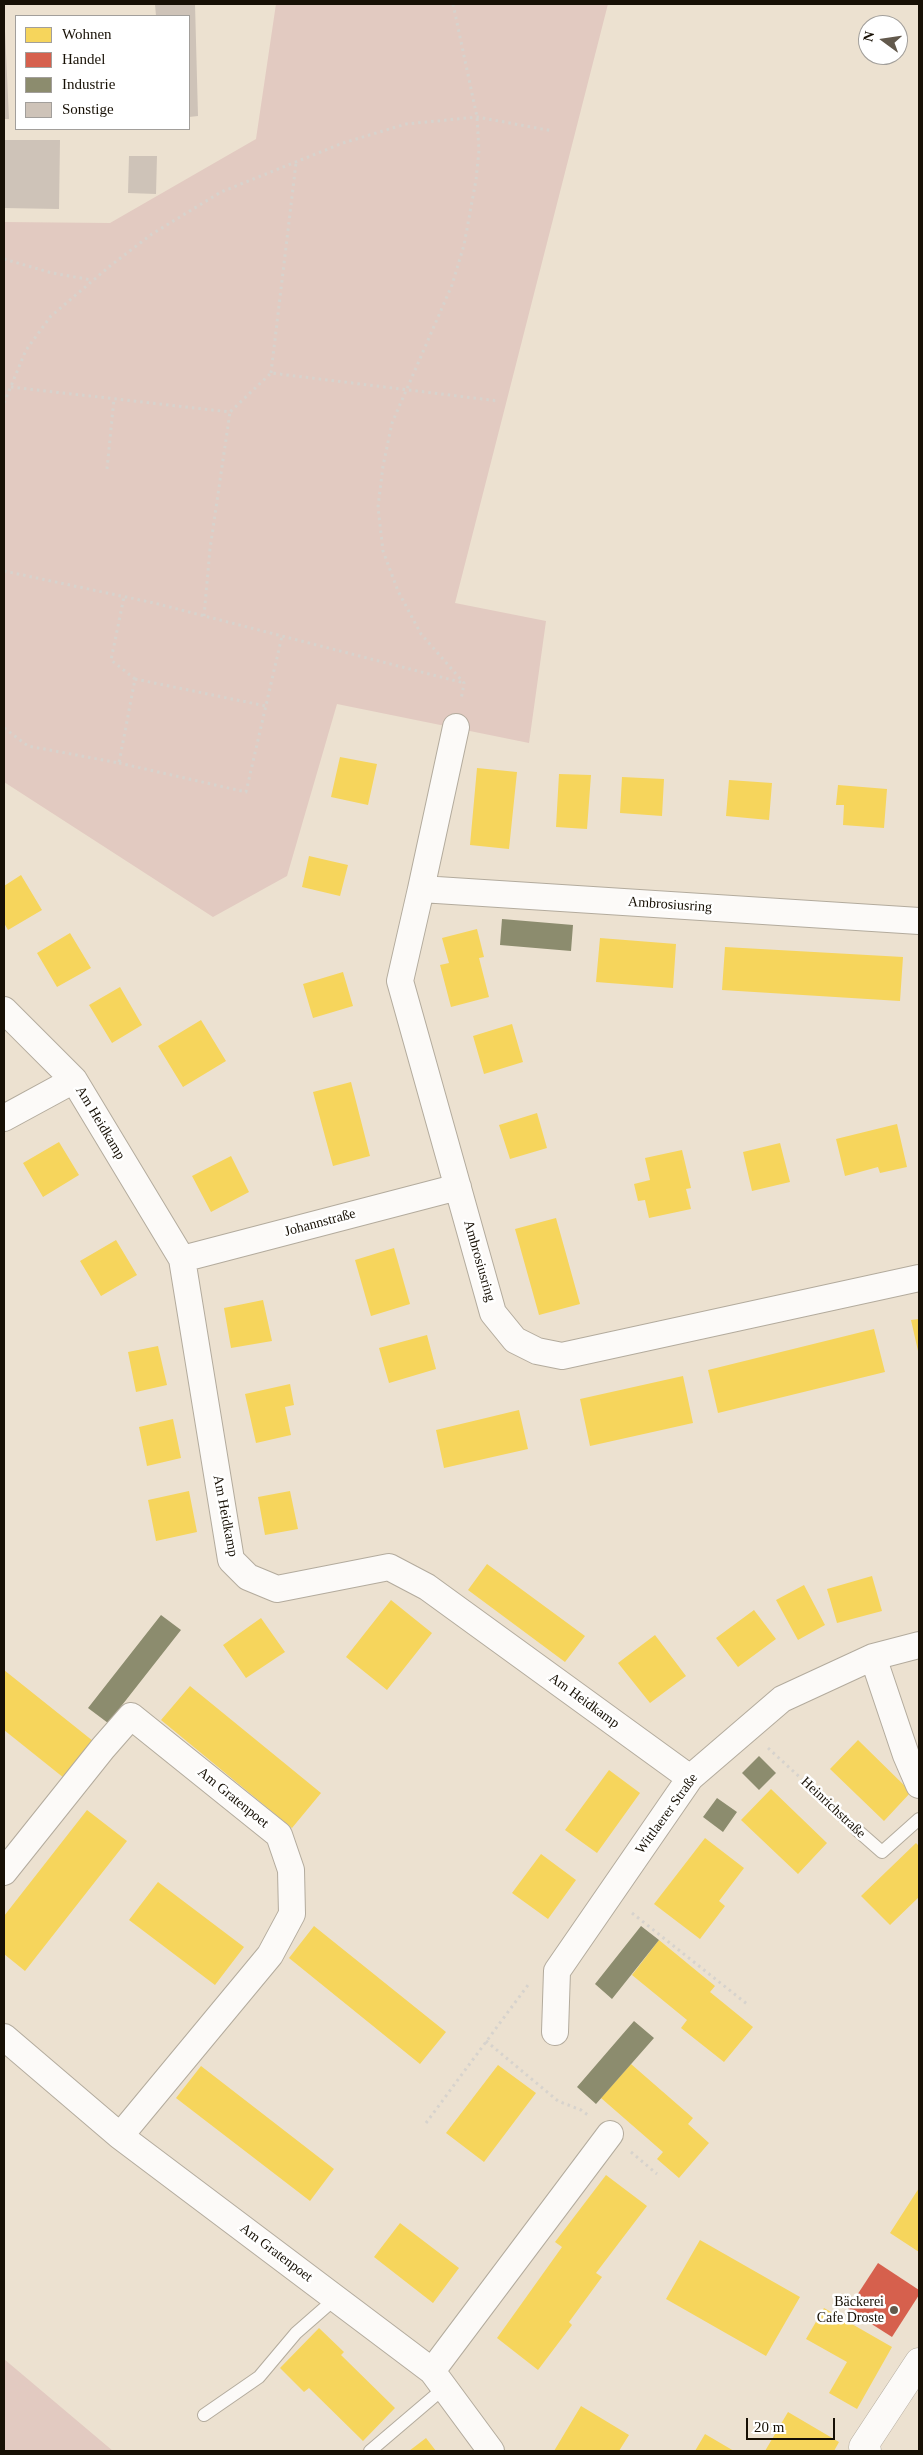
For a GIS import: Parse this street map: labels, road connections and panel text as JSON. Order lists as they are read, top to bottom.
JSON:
{
  "streets": {
    "street": [
      "Ambrosiusring",
      "Am Heidkamp",
      "Johannstraße",
      "Am Gratenpoet",
      "Wittlaerer Straße"
    ],
    "lane": ["Heinrichstraße"]
  },
  "crossings": [
    ["Ambrosiusring", "Johannstraße"],
    ["Am Heidkamp", "Johannstraße"],
    ["Am Heidkamp", "Wittlaerer Straße"],
    ["Heinrichstraße", "Wittlaerer Straße"]
  ],
  "places": ["Bäckerei Cafe Droste"],
  "legend": [
    "Wohnen",
    "Handel",
    "Industrie",
    "Sonstige"
  ],
  "scale_bar": "20 m",
  "north": "left"
}
